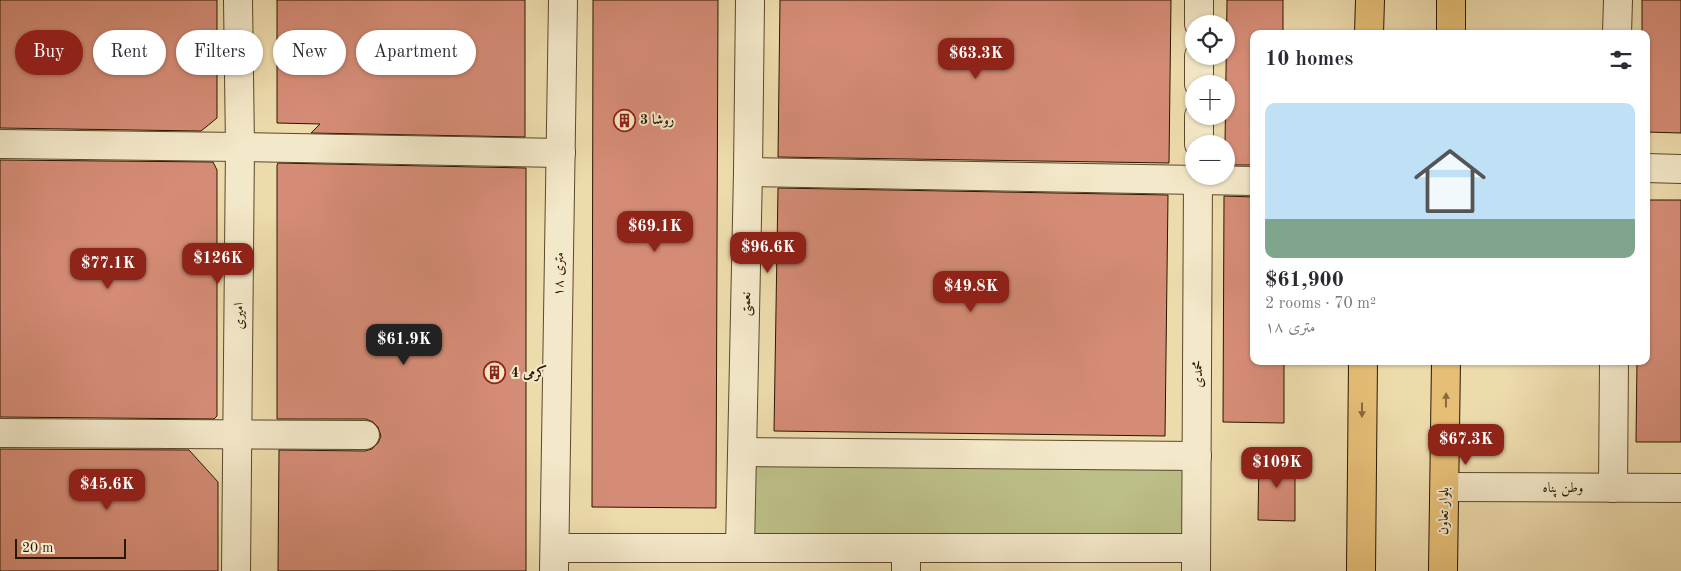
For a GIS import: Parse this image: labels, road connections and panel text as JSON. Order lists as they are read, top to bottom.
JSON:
{
  "streets": {
    "main road": ["بلوار تعاون"],
    "street": [
      "۱۸ متری",
      "نعمتی",
      "امیری",
      "محمدی",
      "وطن پناه"
    ]
  },
  "crossings": [
    ["وطن پناه", "بلوار تعاون"]
  ],
  "places": {
    "building": ["روشا 3", "کرمی 4"]
  },
  "scale_bar": "20 m",
  "page": {
    "map_buttons": ["+", "−"],
    "chip": [
      "Buy",
      "Rent",
      "Filters",
      "New",
      "Apartment"
    ],
    "heading": "10 homes",
    "price": [
      "$63.3K",
      "$69.1K",
      "$96.6K",
      "$126K",
      "$77.1K",
      "$49.8K",
      "$61.9K",
      "$67.3K",
      "$109K",
      "$45.6K"
    ],
    "list": [
      {
        "name": "$61,900",
        "note": "2 rooms · 70 m² · ۱۸ متری"
      }
    ],
    "scale": "20 m"
  }
}
